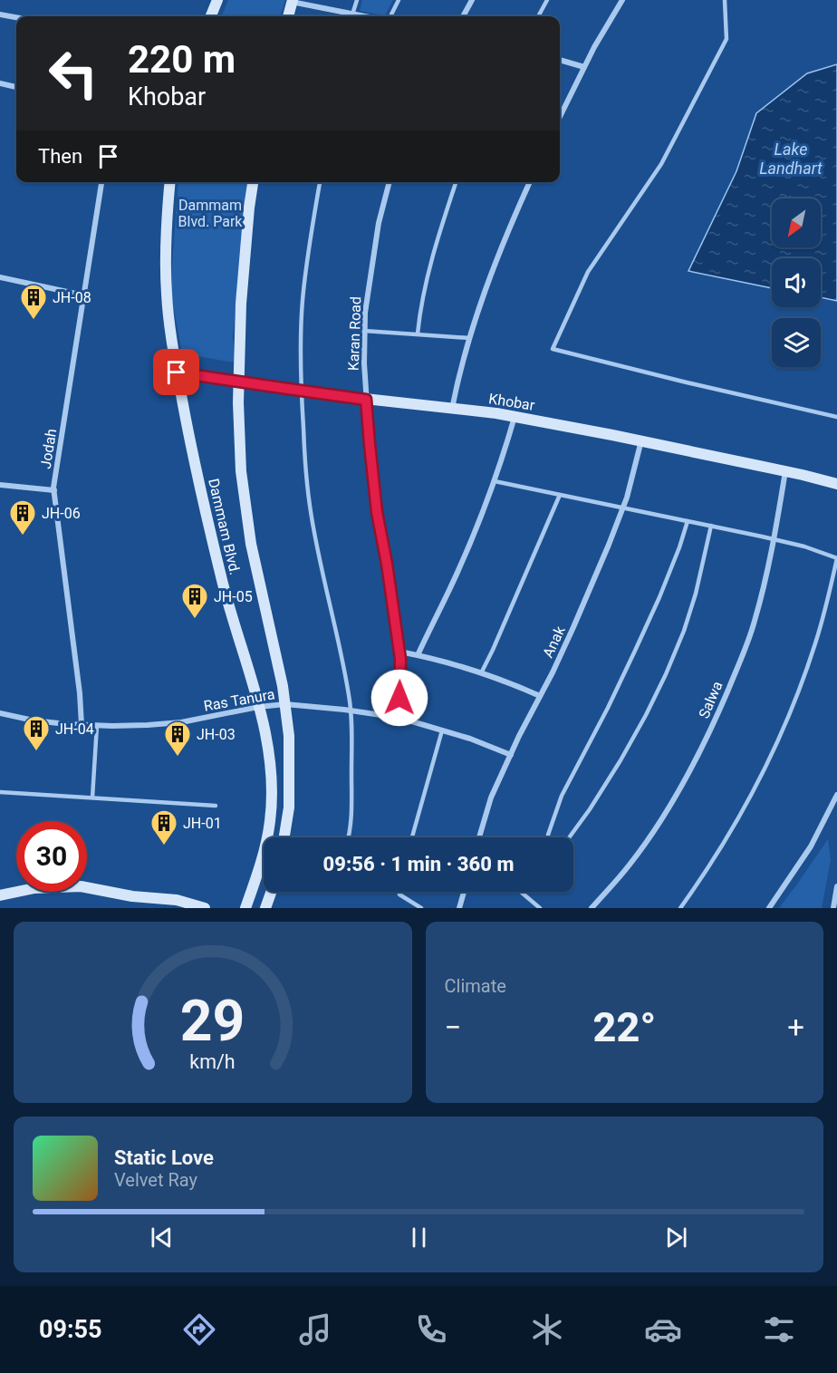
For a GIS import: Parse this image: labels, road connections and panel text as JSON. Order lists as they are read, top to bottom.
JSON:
{
  "streets": {
    "main road": ["Khobar", "Dammam Blvd."],
    "street": [
      "Karan Road",
      "Jodah",
      "Anak",
      "Ras Tanura",
      "Salwa"
    ]
  },
  "crossings": [
    ["Karan Road", "Khobar"],
    ["Karan Road", "Ras Tanura"],
    ["Khobar", "Dammam Blvd."],
    ["Khobar", "Anak"],
    ["Khobar", "Salwa"],
    ["Jodah", "Ras Tanura"],
    ["Dammam Blvd.", "Ras Tanura"],
    ["Anak", "Ras Tanura"]
  ],
  "water": ["Lake Landhart"],
  "parks": ["Dammam Blvd. Park"],
  "places": {
    "building": [
      "JH-08",
      "JH-06",
      "JH-05",
      "JH-04",
      "JH-03",
      "JH-01"
    ]
  },
  "north": "bottom left",
  "page": {
    "turn": ["220 m", "Khobar"],
    "then": "Then",
    "limit": "30",
    "trip": "09:56 · 1 min · 360 m",
    "tile": "Climate",
    "heat": ["−", "22°", "+"],
    "song": ["Static Love", "Velvet Ray"],
    "tabs": "09:55",
    "gauge": ["29", "km/h"]
  }
}
